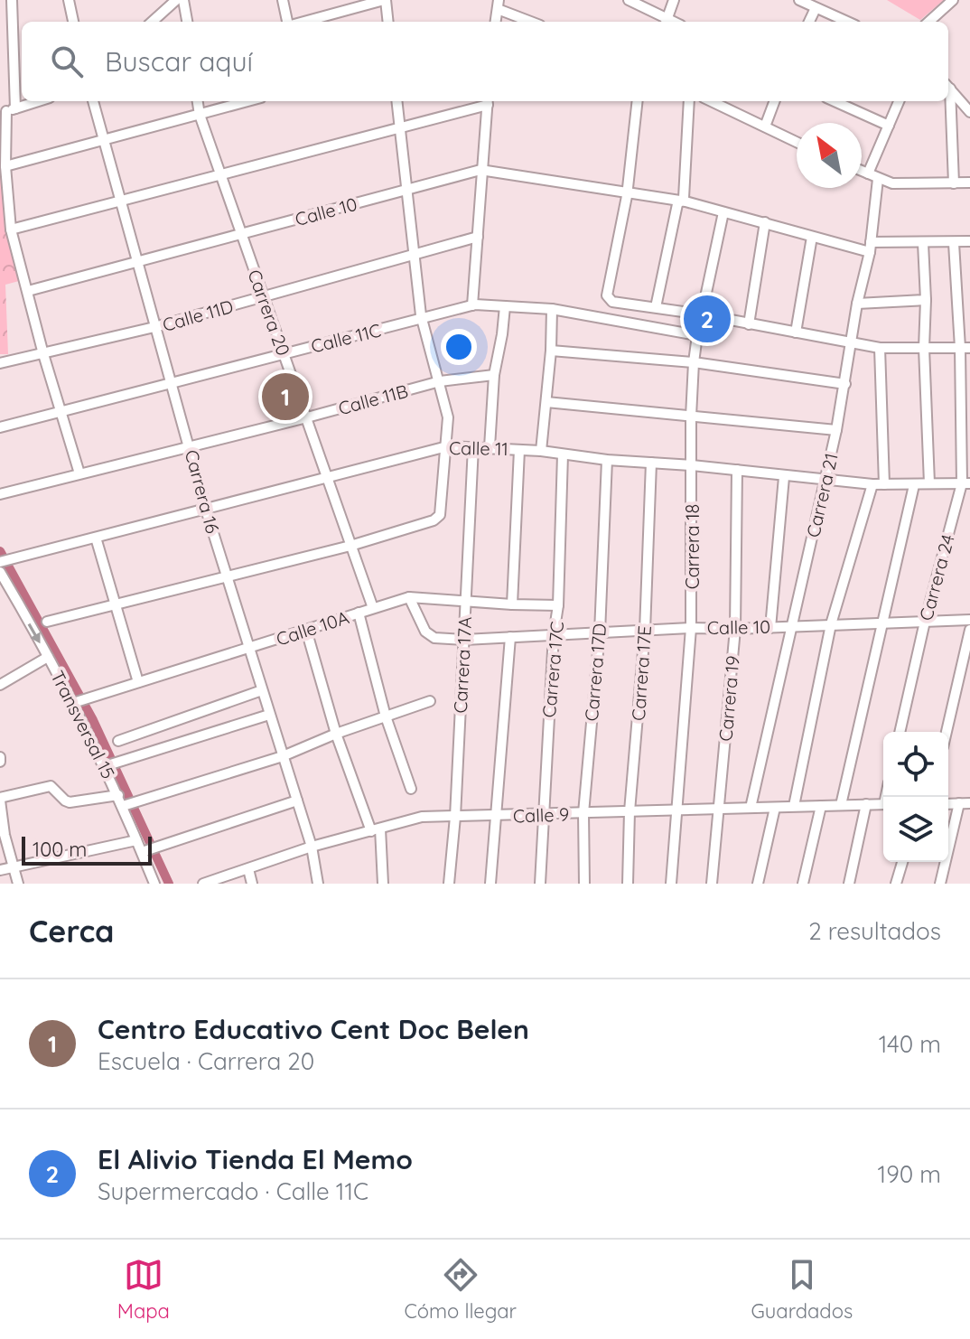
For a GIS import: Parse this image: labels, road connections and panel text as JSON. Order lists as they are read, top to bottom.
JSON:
{
  "streets": {
    "street": [
      "Calle 10",
      "Carrera 20",
      "Calle 11D",
      "Calle 11C",
      "Calle 11B",
      "Calle 11",
      "Carrera 16",
      "Carrera 21",
      "Carrera 18",
      "Carrera 24",
      "Calle 10A",
      "Carrera 17A",
      "Carrera 17C",
      "Carrera 17D",
      "Carrera 17E",
      "Carrera 19",
      "Transversal 15",
      "Calle 9"
    ]
  },
  "crossings": [
    ["Calle 10", "Carrera 20"],
    ["Calle 10", "Carrera 16"],
    ["Calle 10", "Carrera 21"],
    ["Calle 10", "Carrera 18"],
    ["Calle 10", "Carrera 24"],
    ["Calle 10", "Calle 10A"],
    ["Calle 10", "Carrera 17A"],
    ["Calle 10", "Carrera 17C"],
    ["Calle 10", "Carrera 17D"],
    ["Calle 10", "Carrera 17E"],
    ["Calle 10", "Carrera 19"],
    ["Carrera 20", "Calle 11D"],
    ["Carrera 20", "Calle 11C"],
    ["Carrera 20", "Calle 11B"],
    ["Carrera 20", "Calle 11"],
    ["Carrera 20", "Calle 10A"],
    ["Calle 11D", "Carrera 16"],
    ["Calle 11C", "Carrera 16"],
    ["Calle 11C", "Carrera 18"],
    ["Calle 11B", "Carrera 16"],
    ["Calle 11", "Carrera 16"],
    ["Calle 11", "Carrera 21"],
    ["Calle 11", "Carrera 18"],
    ["Calle 11", "Carrera 24"],
    ["Calle 11", "Carrera 17A"],
    ["Calle 11", "Carrera 17C"],
    ["Calle 11", "Carrera 17D"],
    ["Calle 11", "Carrera 17E"],
    ["Calle 11", "Carrera 19"],
    ["Carrera 16", "Calle 10A"],
    ["Carrera 16", "Calle 9"],
    ["Carrera 21", "Calle 9"],
    ["Carrera 18", "Calle 9"],
    ["Calle 10A", "Carrera 17A"],
    ["Calle 10A", "Carrera 17C"],
    ["Calle 10A", "Transversal 15"],
    ["Carrera 17A", "Calle 9"],
    ["Carrera 17C", "Calle 9"],
    ["Carrera 17D", "Calle 9"],
    ["Carrera 17E", "Calle 9"],
    ["Carrera 19", "Calle 9"]
  ],
  "scale_bar": "100 m",
  "north": "top left",
  "page": {
    "search": "Buscar aquí",
    "pins": ["2", "1"],
    "scale": "100 m",
    "heading": ["Cerca", "2 resultados"],
    "list": [
      {
        "mark": "1",
        "name": "Centro Educativo Cent Doc Belen",
        "note": "Escuela · Carrera 20",
        "value": "140 m"
      },
      {
        "mark": "2",
        "name": "El Alivio Tienda El Memo",
        "note": "Supermercado · Calle 11C",
        "value": "190 m"
      }
    ],
    "nav": ["Mapa", "Cómo llegar", "Guardados"]
  }
}
